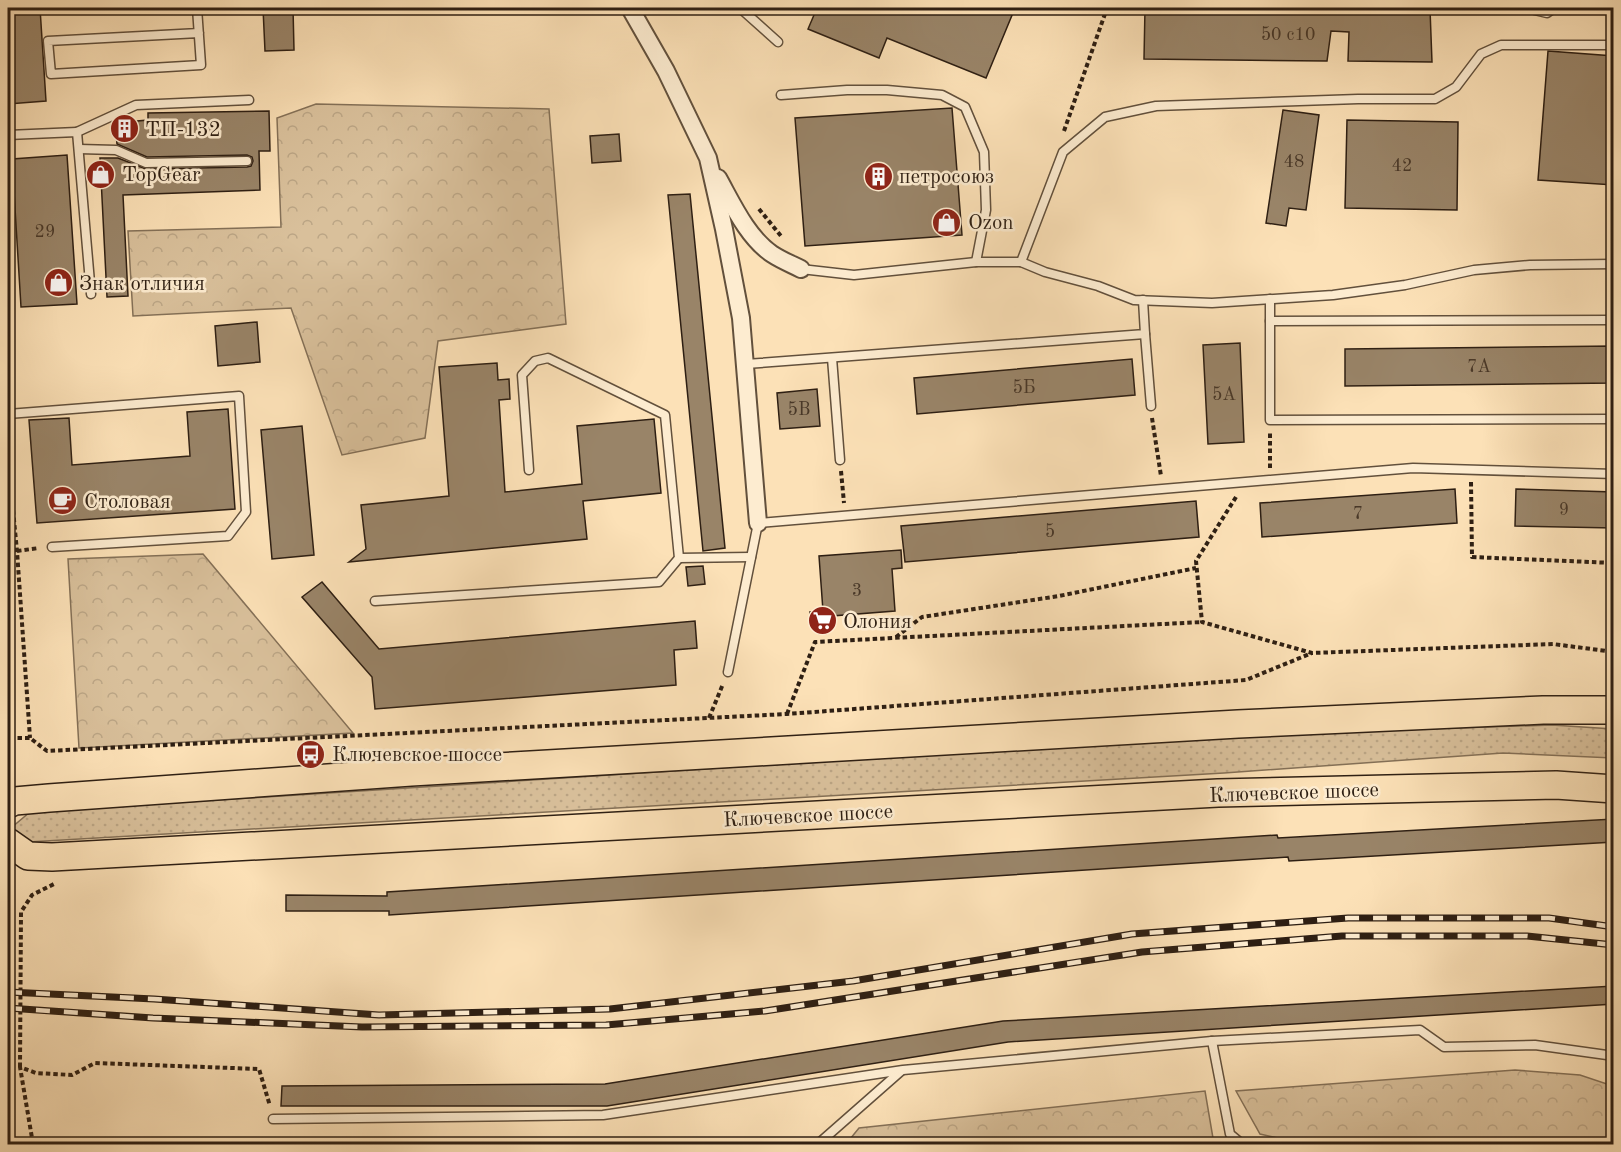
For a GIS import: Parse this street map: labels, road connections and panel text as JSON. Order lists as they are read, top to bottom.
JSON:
{
  "streets": {
    "main road": ["Ключевское шоссе"]
  },
  "places": {
    "building": ["ТП-132", "петросоюз"],
    "shop": ["TopGear", "Ozon", "Знак отличия"],
    "cafe": ["Столовая"],
    "supermarket": ["Олония"],
    "bus stop": ["Ключевское шоссе"]
  },
  "house_numbers": [
    "50 с10",
    "48",
    "42",
    "29",
    "7А",
    "5Б",
    "5А",
    "5В",
    "9",
    "7",
    "5",
    "3"
  ]
}
